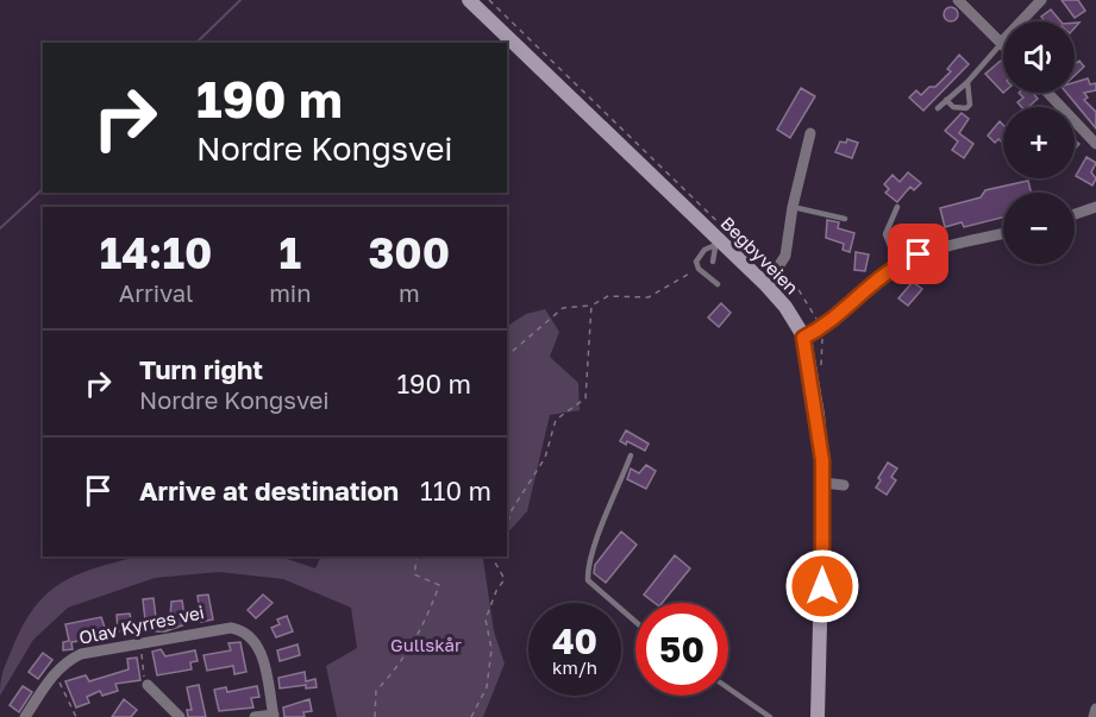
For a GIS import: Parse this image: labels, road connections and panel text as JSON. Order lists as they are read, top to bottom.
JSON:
{
  "streets": {
    "main road": ["Begbyveien"],
    "street": ["Olav Kyrres vei"]
  },
  "parks": ["Gullskår"],
  "page": {
    "map_buttons": ["+", "−"],
    "turn": ["190 m", "Nordre Kongsvei"],
    "eta": [
      "14:10",
      "Arrival",
      "1",
      "min",
      "300",
      "m"
    ],
    "list": [
      {
        "name": "Turn right",
        "note": "Nordre Kongsvei",
        "value": "190 m"
      },
      {
        "name": "Arrive at destination",
        "value": "110 m"
      }
    ],
    "speed": "40 km/h",
    "limit": "50"
  }
}
